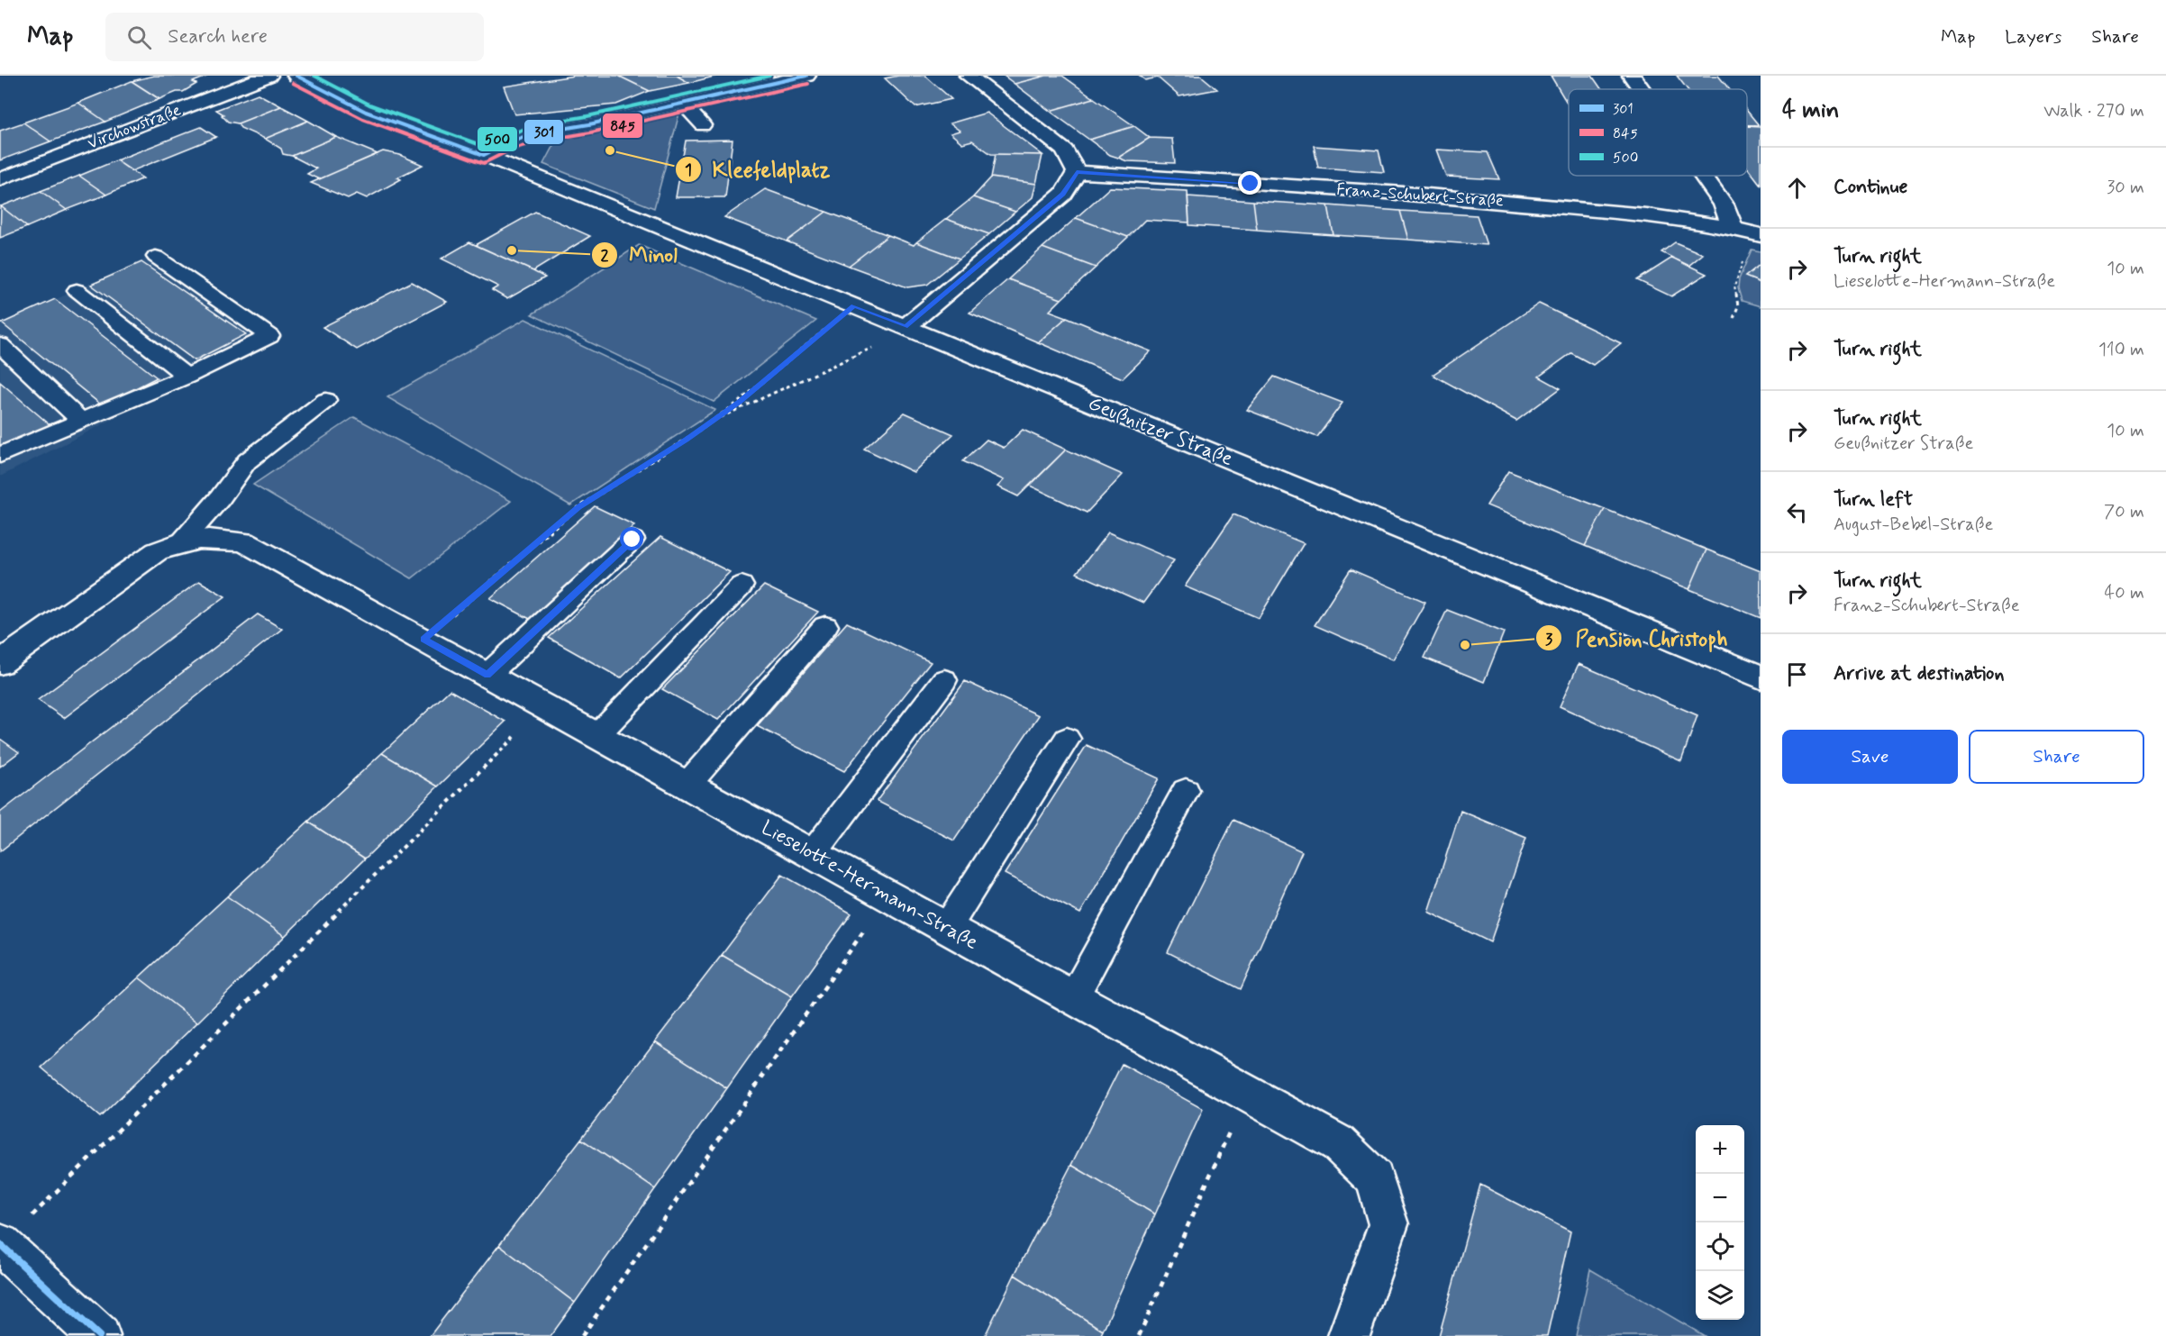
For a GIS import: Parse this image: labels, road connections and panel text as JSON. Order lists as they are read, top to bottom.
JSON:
{
  "streets": {
    "street": [
      "Virchowstraße",
      "Franz-Schubert-Straße",
      "Geußnitzer Straße",
      "Lieselotte-Hermann-Straße"
    ]
  },
  "places": ["Kleefeldplatz", "Minol", "Pension Christoph"],
  "lines": ["transit line 301", "transit line 500", "transit line 845"],
  "legend": ["301", "845", "500"],
  "page": {
    "header": "Map",
    "search": "Search here",
    "nav": ["Map", "Layers", "Share"],
    "heading": ["4 min", "Walk · 270 m"],
    "list": [
      ["Continue", "30 m"],
      ["Turn right", "Lieselotte-Hermann-Straße", "10 m"],
      ["Turn right", "110 m"],
      ["Turn right", "Geußnitzer Straße", "10 m"],
      ["Turn left", "August-Bebel-Straße", "70 m"],
      ["Turn right", "Franz-Schubert-Straße", "40 m"],
      "Arrive at destination"
    ],
    "buttons": ["Save", "Share"],
    "map_buttons": ["+", "−"]
  }
}
